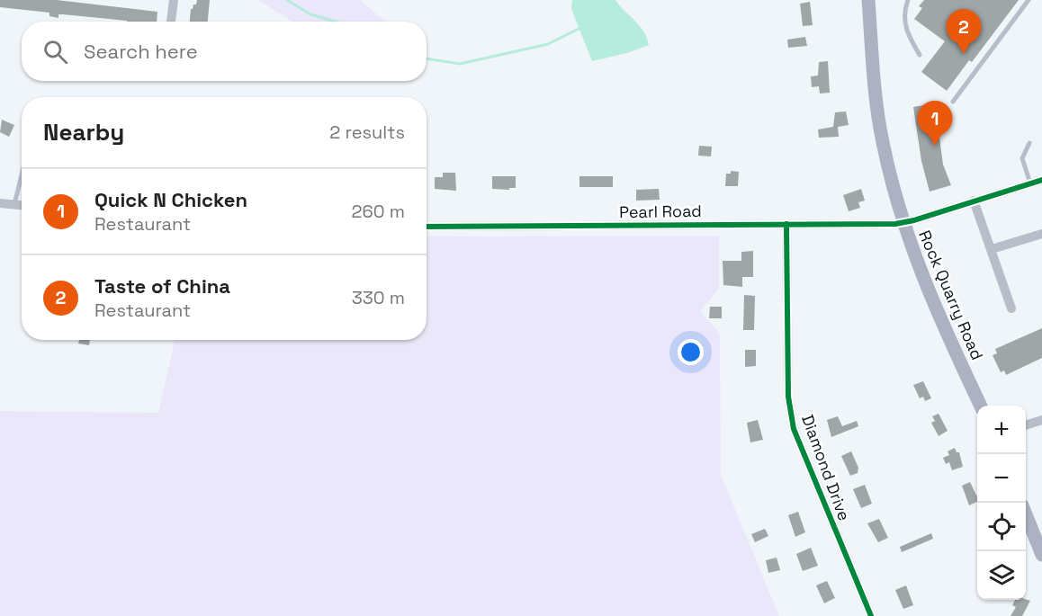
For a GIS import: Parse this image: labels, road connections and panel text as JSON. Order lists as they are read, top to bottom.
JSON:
{
  "streets": {
    "main road": ["Rock Quarry Road"],
    "street": ["Pearl Road", "Diamond Drive"]
  },
  "crossings": [
    ["Pearl Road", "Rock Quarry Road"],
    ["Pearl Road", "Diamond Drive"]
  ],
  "page": {
    "pins": ["2", "1"],
    "search": "Search here",
    "heading": ["Nearby", "2 results"],
    "list": [
      {
        "mark": "1",
        "name": "Quick N Chicken",
        "note": "Restaurant",
        "value": "260 m"
      },
      {
        "mark": "2",
        "name": "Taste of China",
        "note": "Restaurant",
        "value": "330 m"
      }
    ],
    "map_buttons": ["+", "−"]
  }
}
